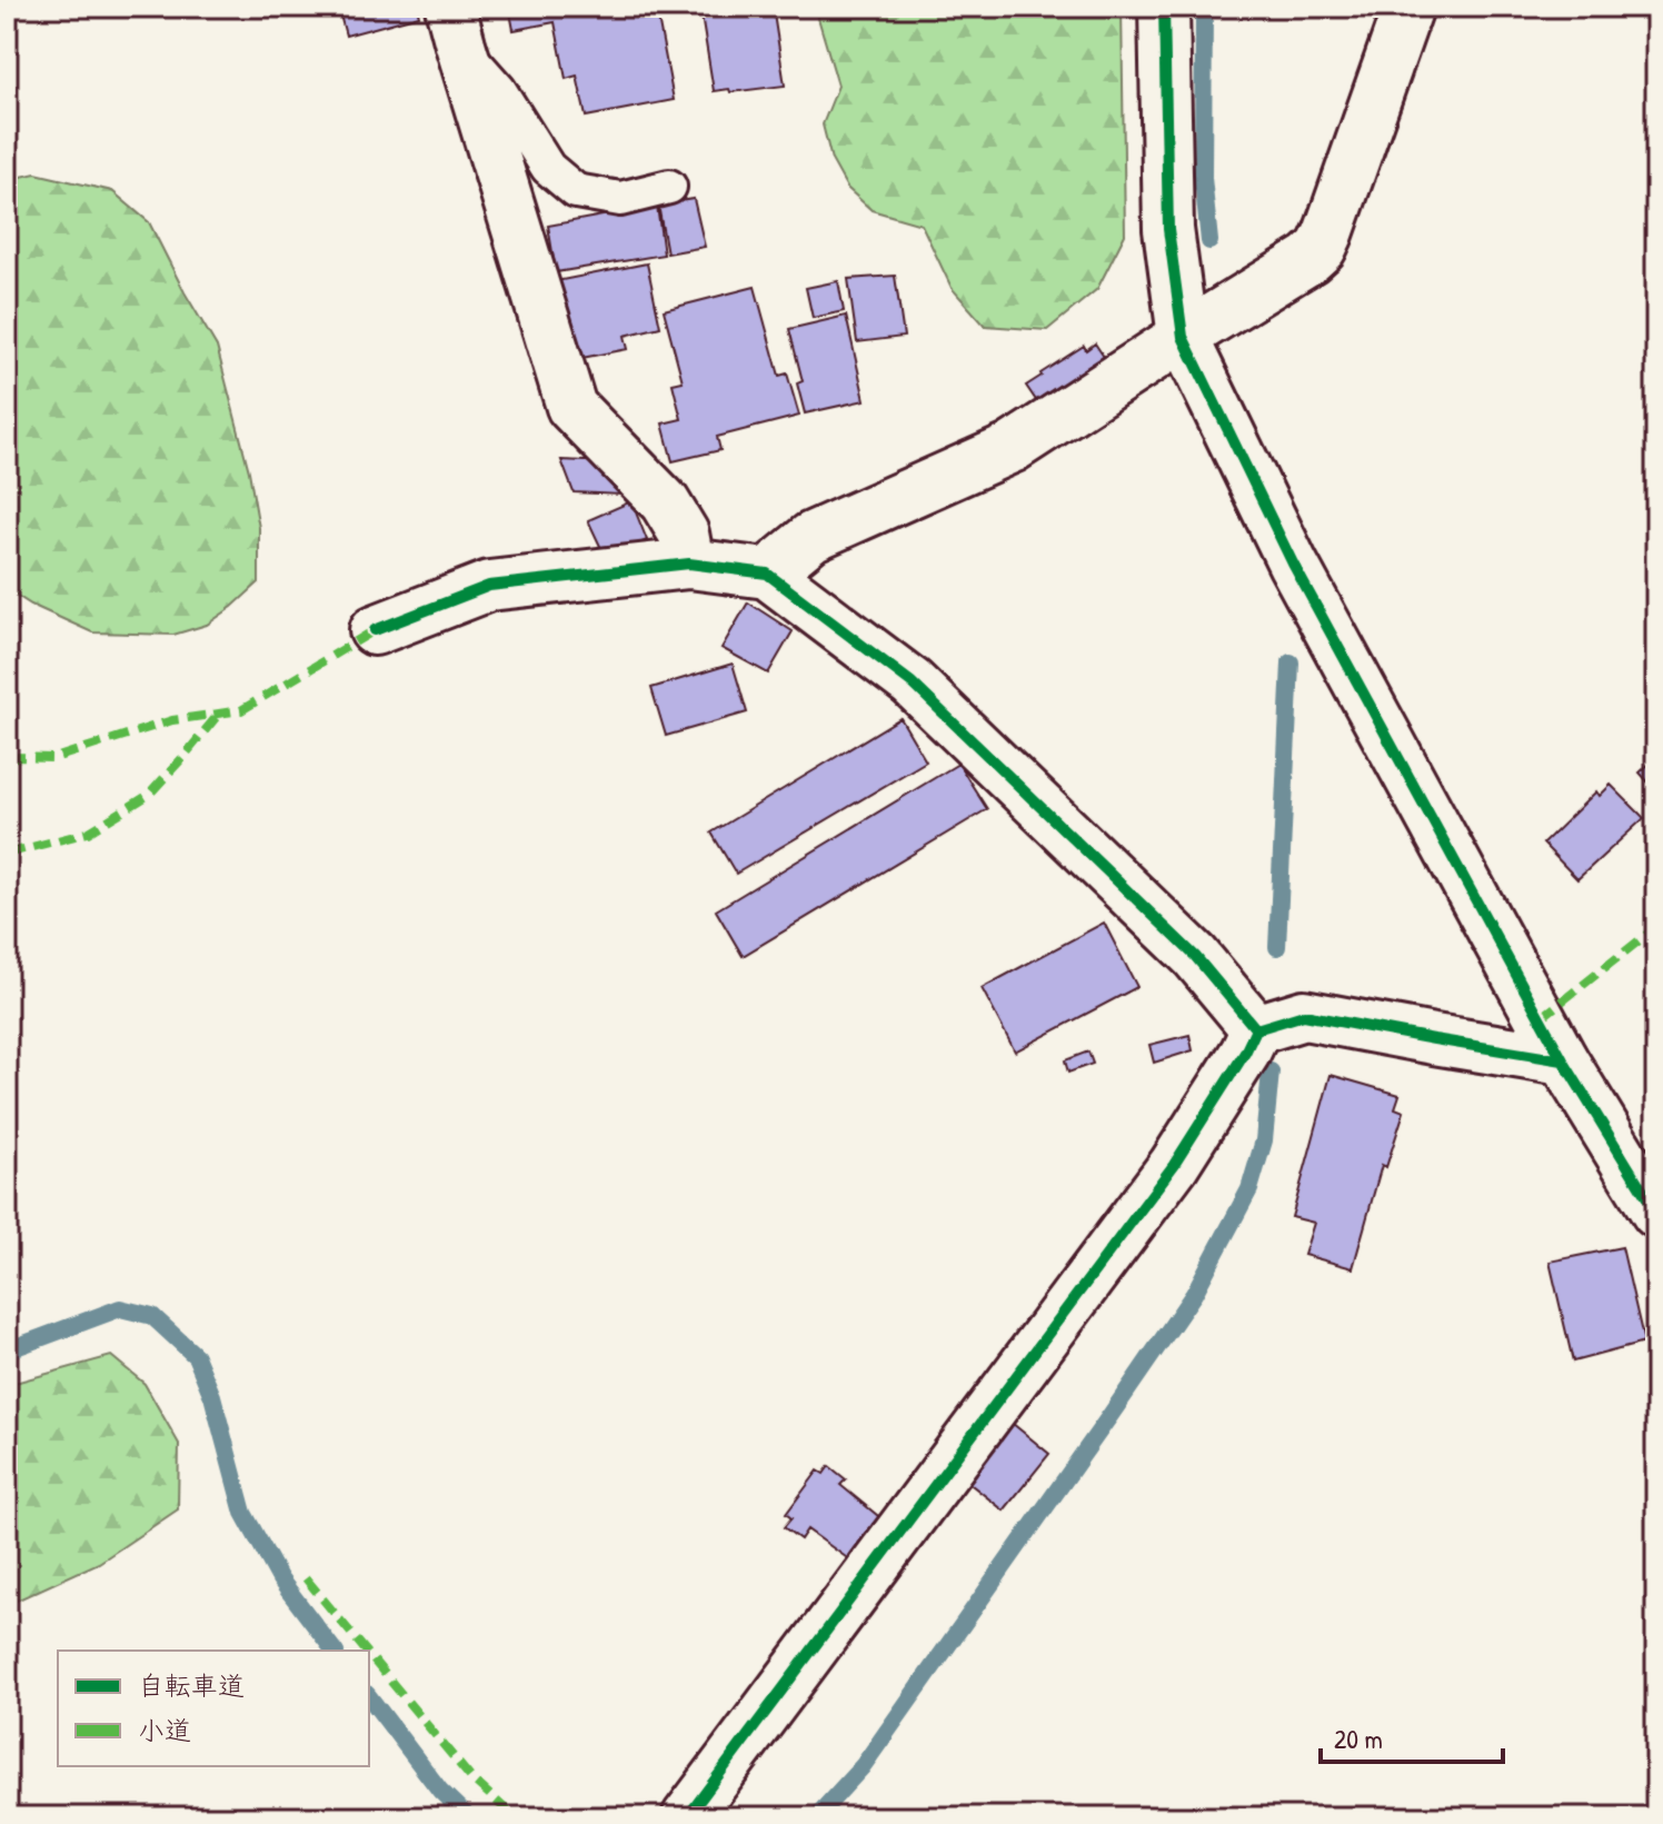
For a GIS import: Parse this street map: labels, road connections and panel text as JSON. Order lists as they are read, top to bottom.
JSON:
{
  "legend": ["自転車道", "小道"],
  "scale_bar": "20 m"
}
